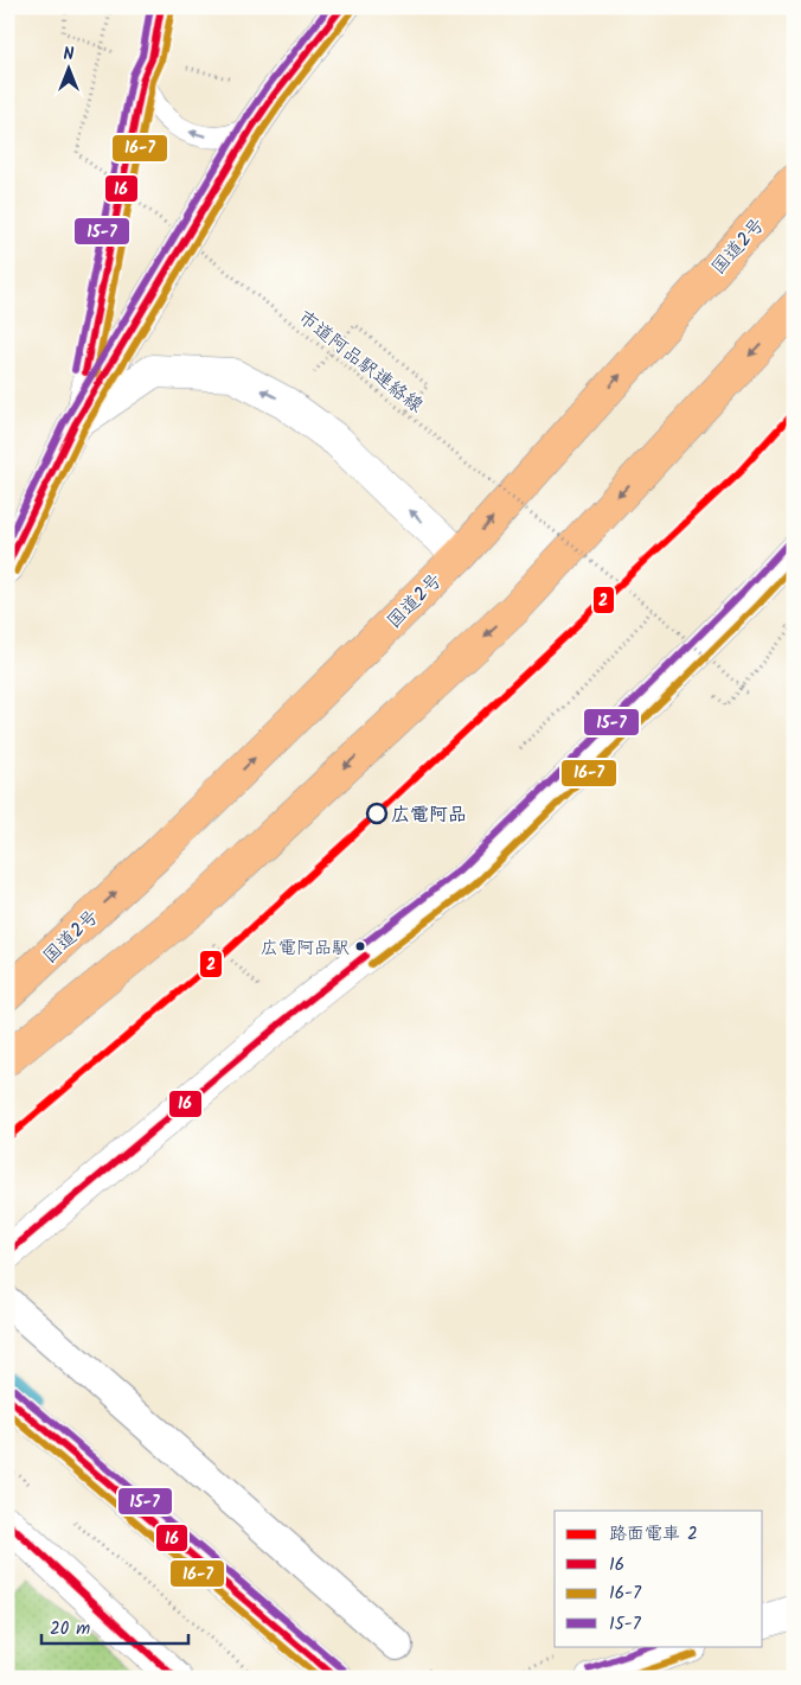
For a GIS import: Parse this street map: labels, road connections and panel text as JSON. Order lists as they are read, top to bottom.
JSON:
{
  "streets": {
    "highway": ["国道2号"],
    "path": ["市道阿品駅連絡線"]
  },
  "places": ["広電阿品", "広電阿品駅"],
  "lines": [
    "transit line 16",
    "transit line 15-7",
    "transit line 16-7",
    "tram line 2"
  ],
  "legend": [
    "路面電車 2",
    "16",
    "16-7",
    "15-7"
  ],
  "scale_bar": "20 m",
  "north": "top"
}
